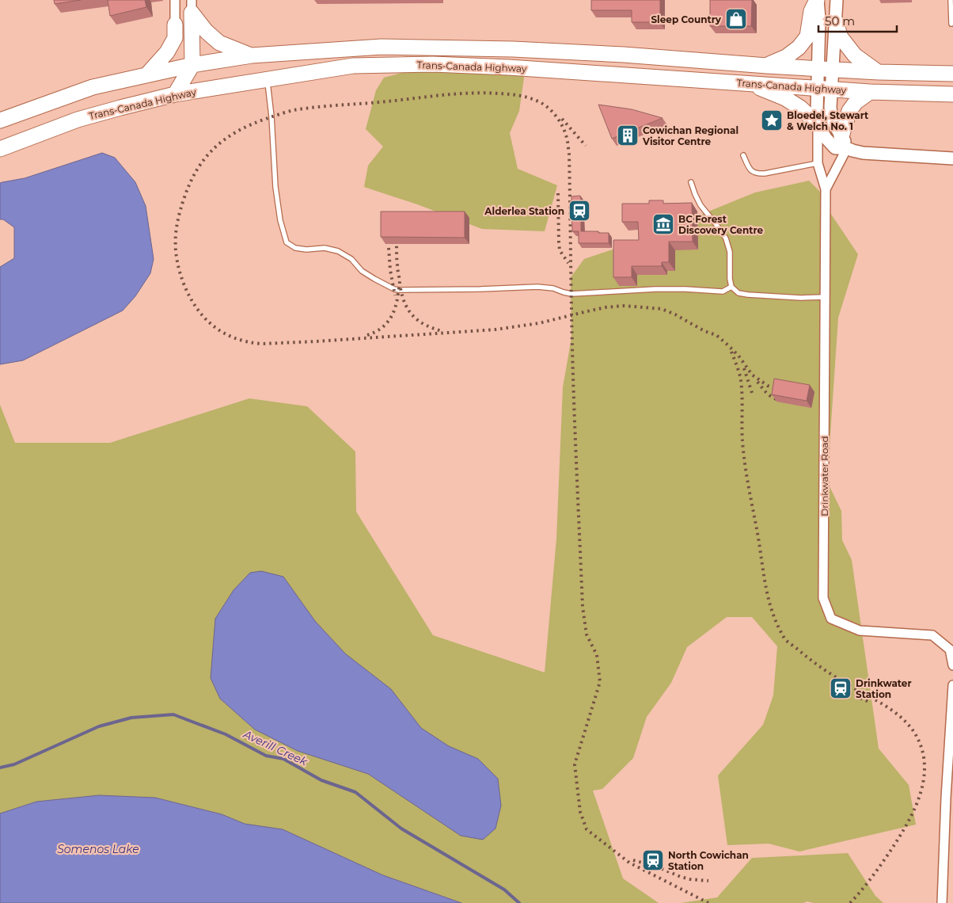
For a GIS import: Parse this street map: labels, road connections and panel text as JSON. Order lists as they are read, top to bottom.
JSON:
{
  "streets": {
    "highway": ["Trans-Canada Highway"],
    "street": ["Drinkwater Road"]
  },
  "water": ["Averill Creek", "Somenos Lake"],
  "places": {
    "shop": ["Sleep Country"],
    "place": ["Bloedel, Stewart & Welch No. 1"],
    "building": ["Cowichan Regional Visitor Centre"],
    "station": ["Alderlea Station", "Drinkwater Station", "North Cowichan Station"],
    "museum": ["BC Forest Discovery Centre"]
  },
  "scale_bar": "50 m"
}
